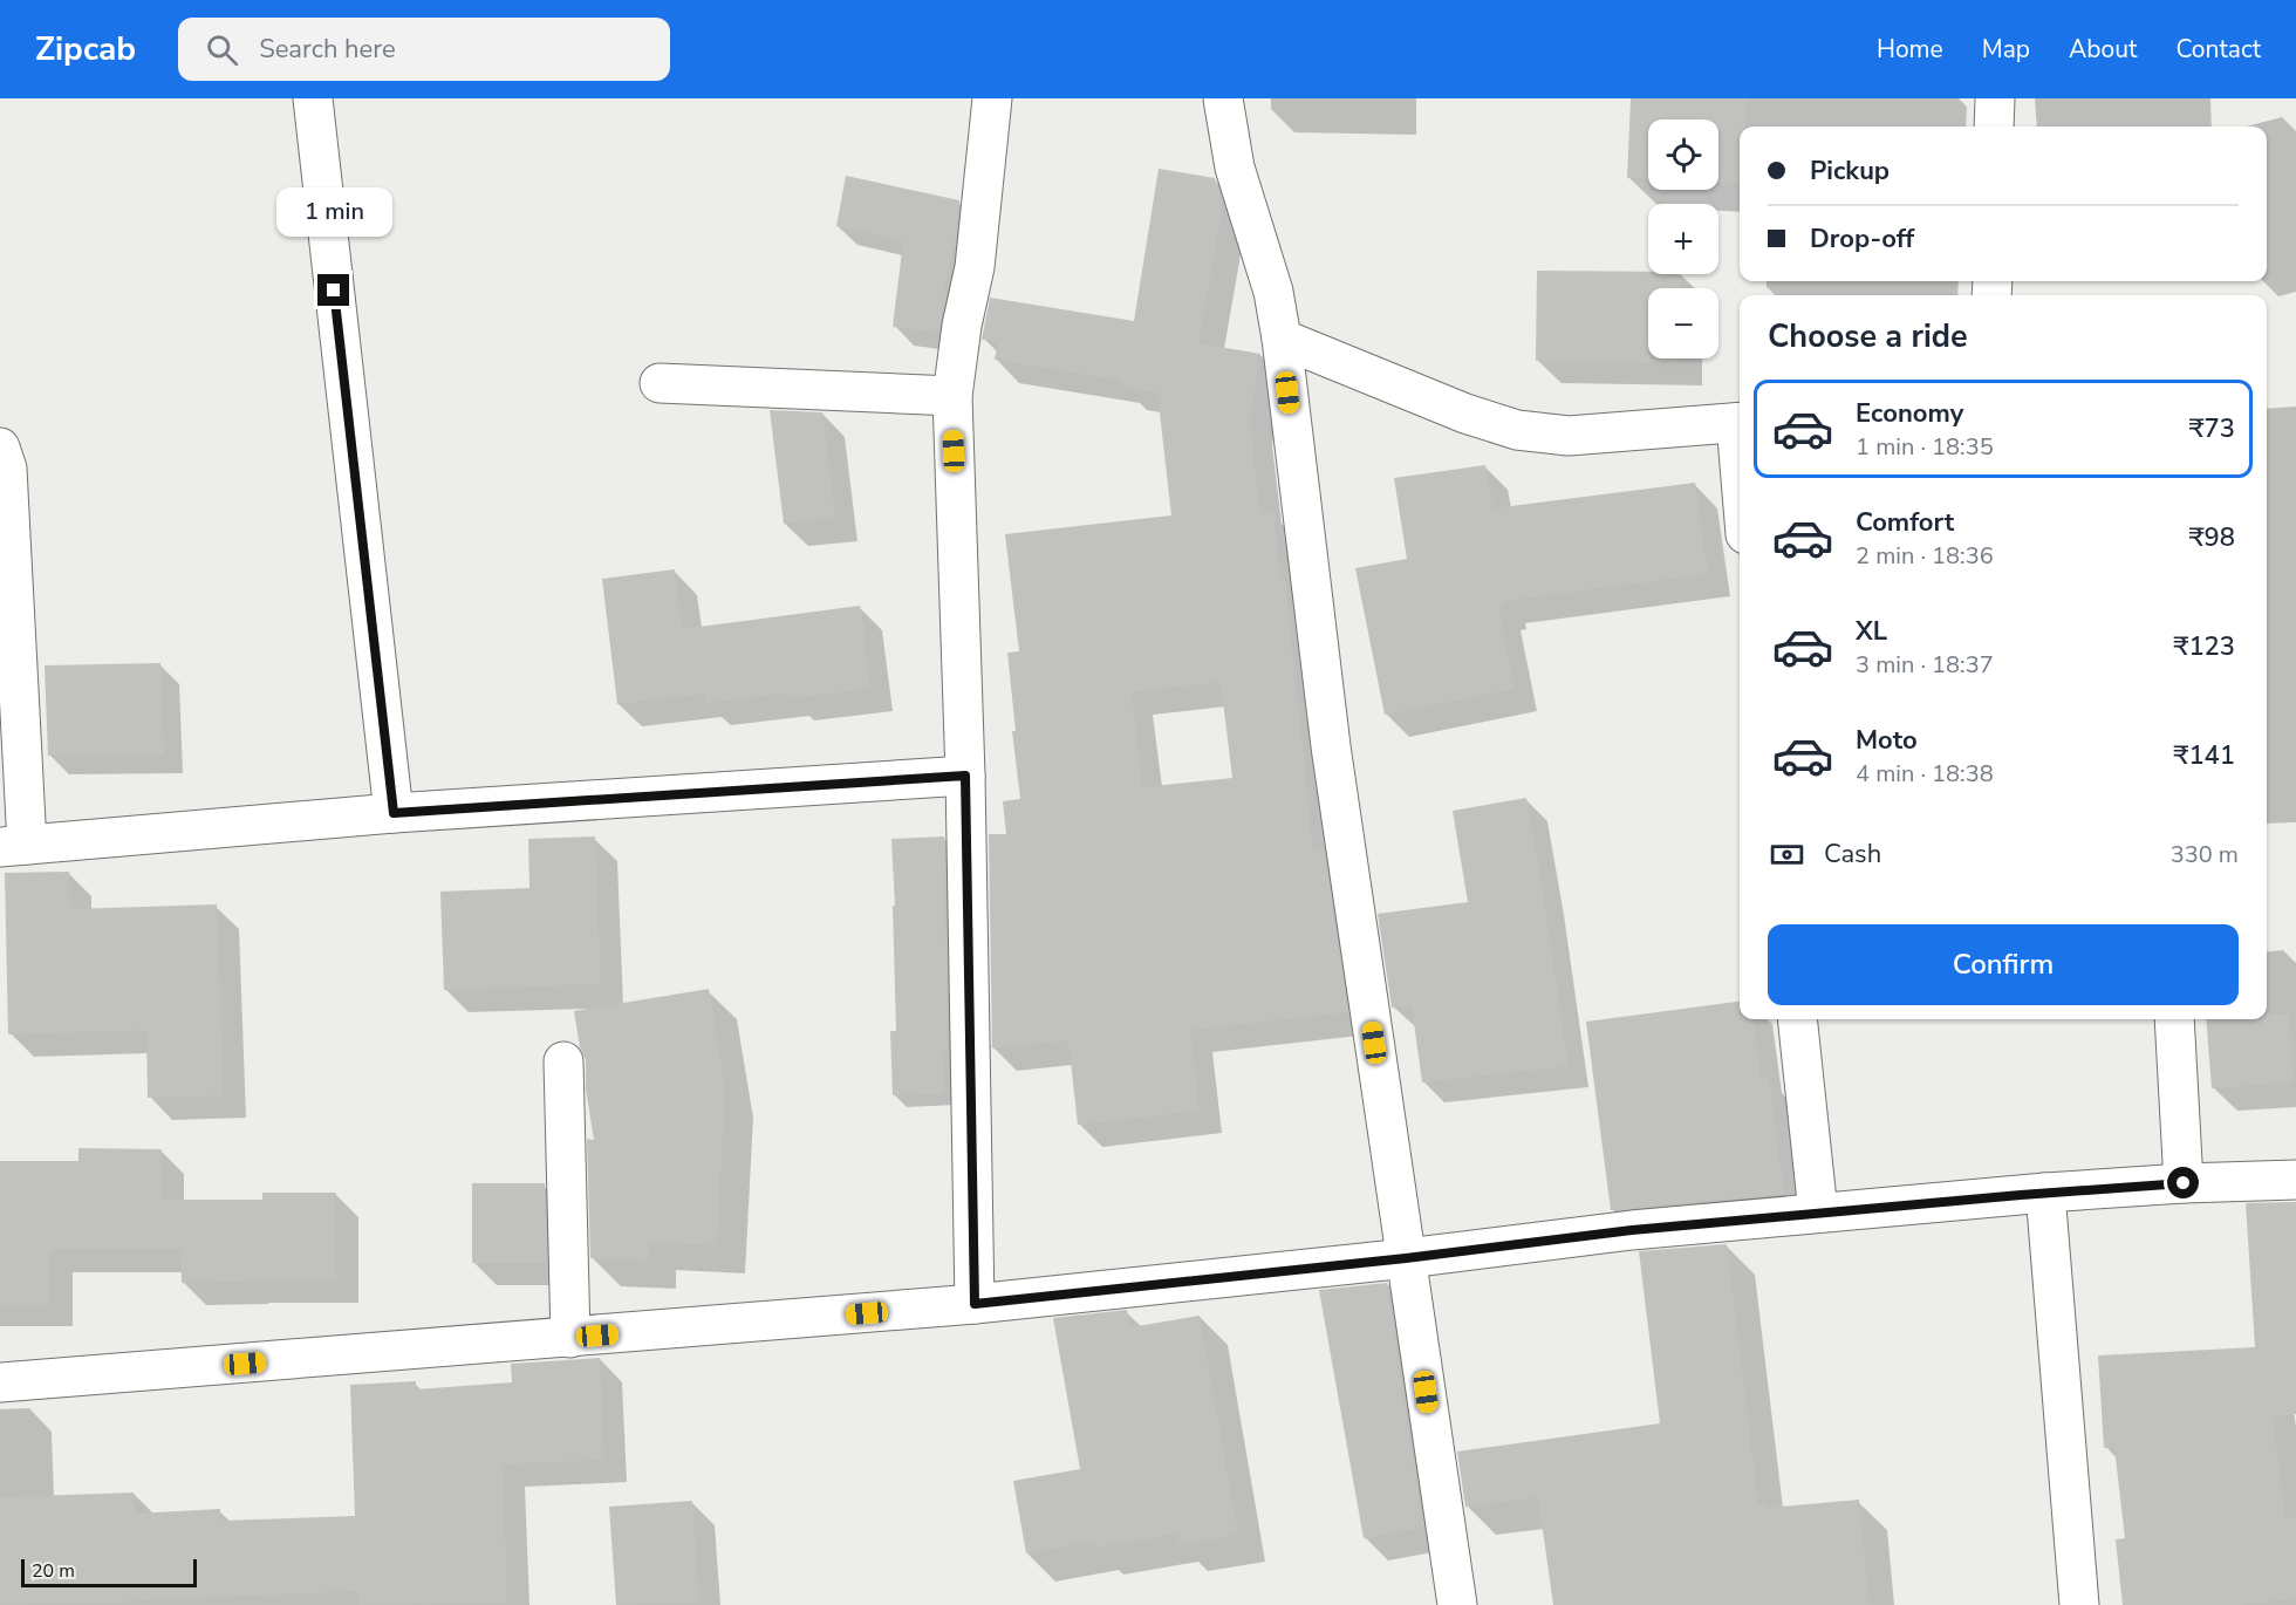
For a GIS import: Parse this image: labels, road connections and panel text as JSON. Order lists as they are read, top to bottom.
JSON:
{
  "scale_bar": "20 m",
  "page": {
    "header": "Zipcab",
    "search": "Search here",
    "nav": [
      "Home",
      "Map",
      "About",
      "Contact"
    ],
    "map_buttons": ["+", "−"],
    "banner": ["Pickup", "Drop-off"],
    "bubble": "1 min",
    "heading": "Choose a ride",
    "list": [
      {
        "name": "Economy",
        "note": "1 min · 18:35",
        "value": "₹73"
      },
      {
        "name": "Comfort",
        "note": "2 min · 18:36",
        "value": "₹98"
      },
      {
        "name": "XL",
        "note": "3 min · 18:37",
        "value": "₹123"
      },
      {
        "name": "Moto",
        "note": "4 min · 18:38",
        "value": "₹141"
      }
    ],
    "pay": ["Cash", "330 m"],
    "buttons": "Confirm",
    "scale": "20 m"
  }
}
